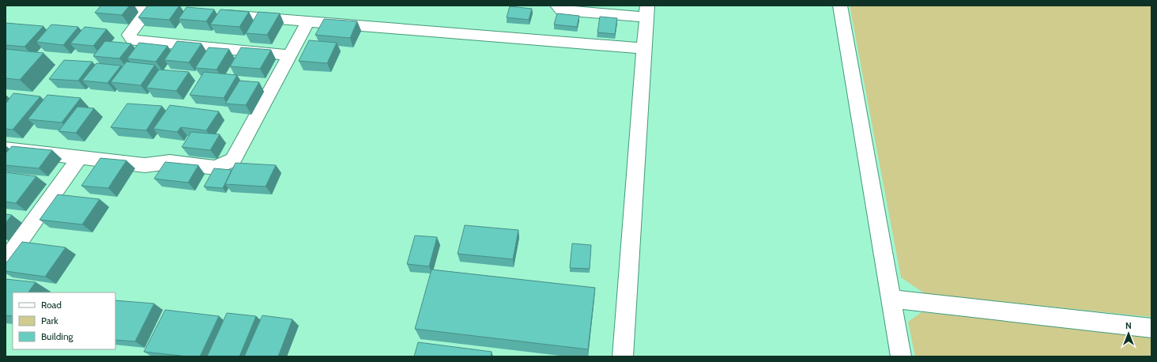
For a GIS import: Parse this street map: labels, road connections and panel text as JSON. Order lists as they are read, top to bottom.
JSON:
{
  "legend": ["Road", "Park", "Building"],
  "north": "top"
}
